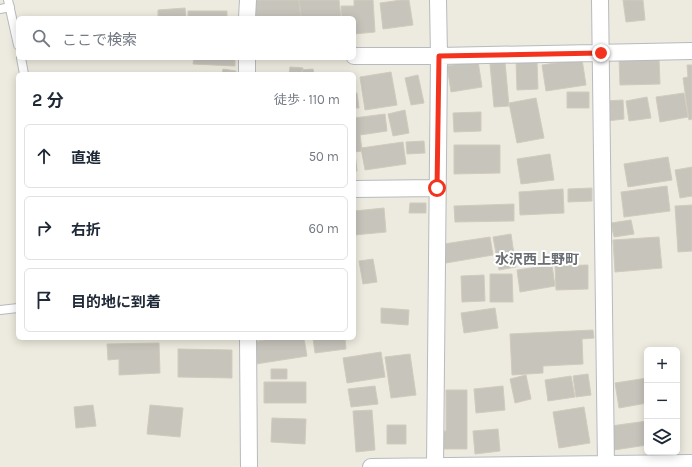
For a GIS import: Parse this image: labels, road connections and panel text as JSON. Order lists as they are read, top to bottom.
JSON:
{
  "districts": ["水沢西上野町"],
  "page": {
    "search": "ここで検索",
    "heading": ["2 分", "徒歩 · 110 m"],
    "list": [
      ["直進", "50 m"],
      ["右折", "60 m"],
      "目的地に到着"
    ],
    "map_buttons": ["+", "−"]
  }
}
